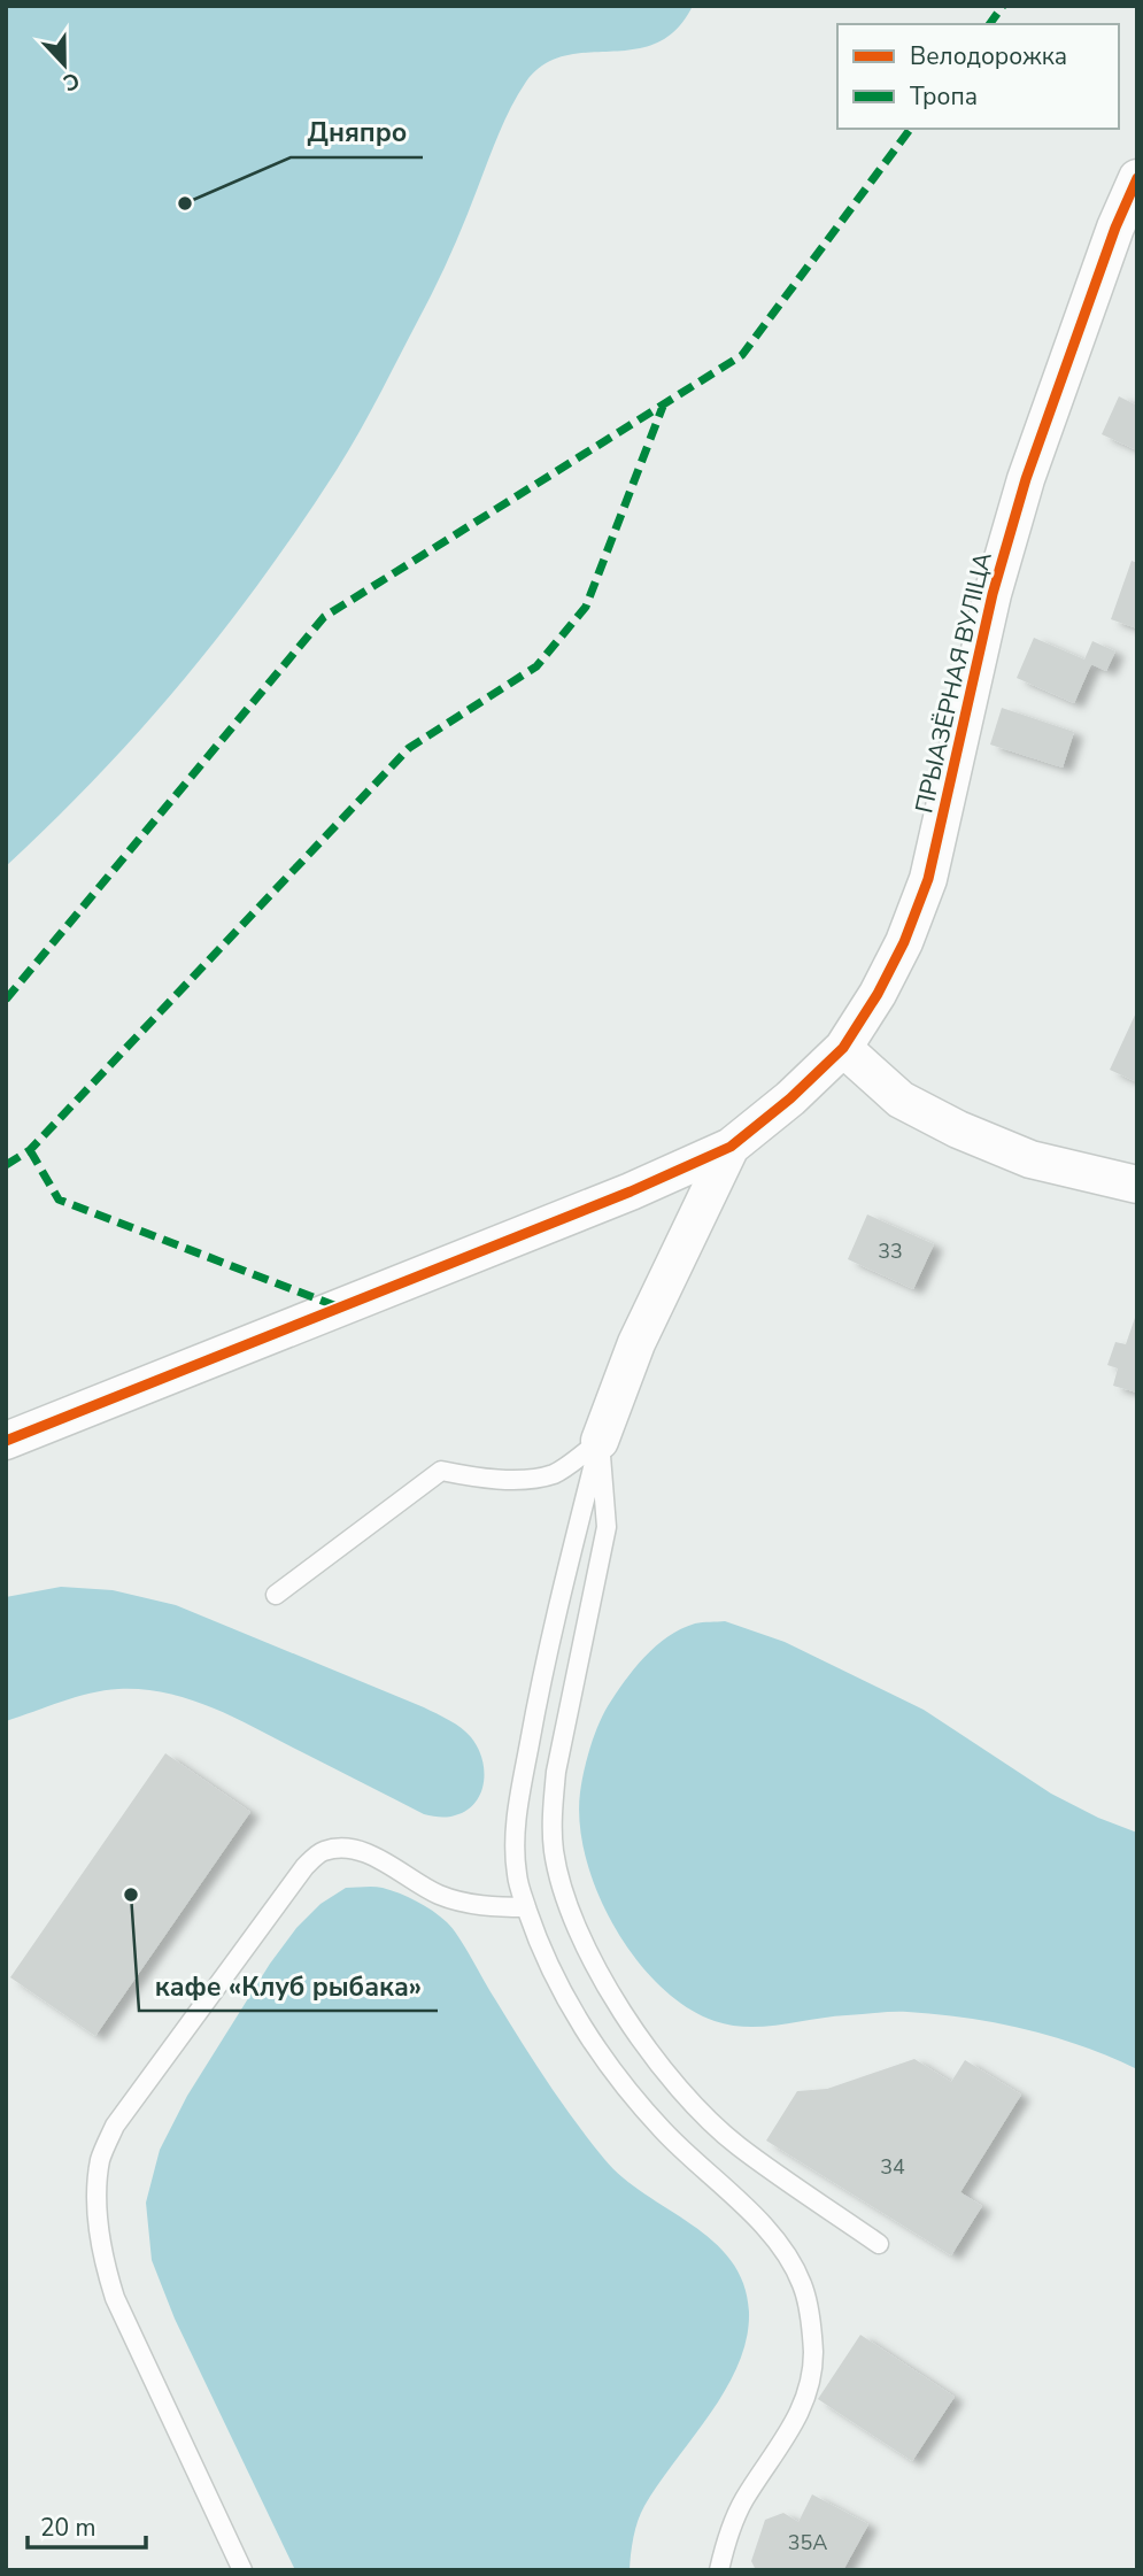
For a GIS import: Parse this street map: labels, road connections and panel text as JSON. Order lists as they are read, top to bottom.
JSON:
{
  "streets": {
    "street": ["ПРЫАЗЁРНАЯ ВУЛІЦА"]
  },
  "places": ["Дняпро", "кафе «Клуб рыбака»"],
  "house_numbers": ["33", "34", "35А"],
  "legend": ["Велодорожка", "Тропа"],
  "scale_bar": "20 m",
  "north": "bottom"
}
